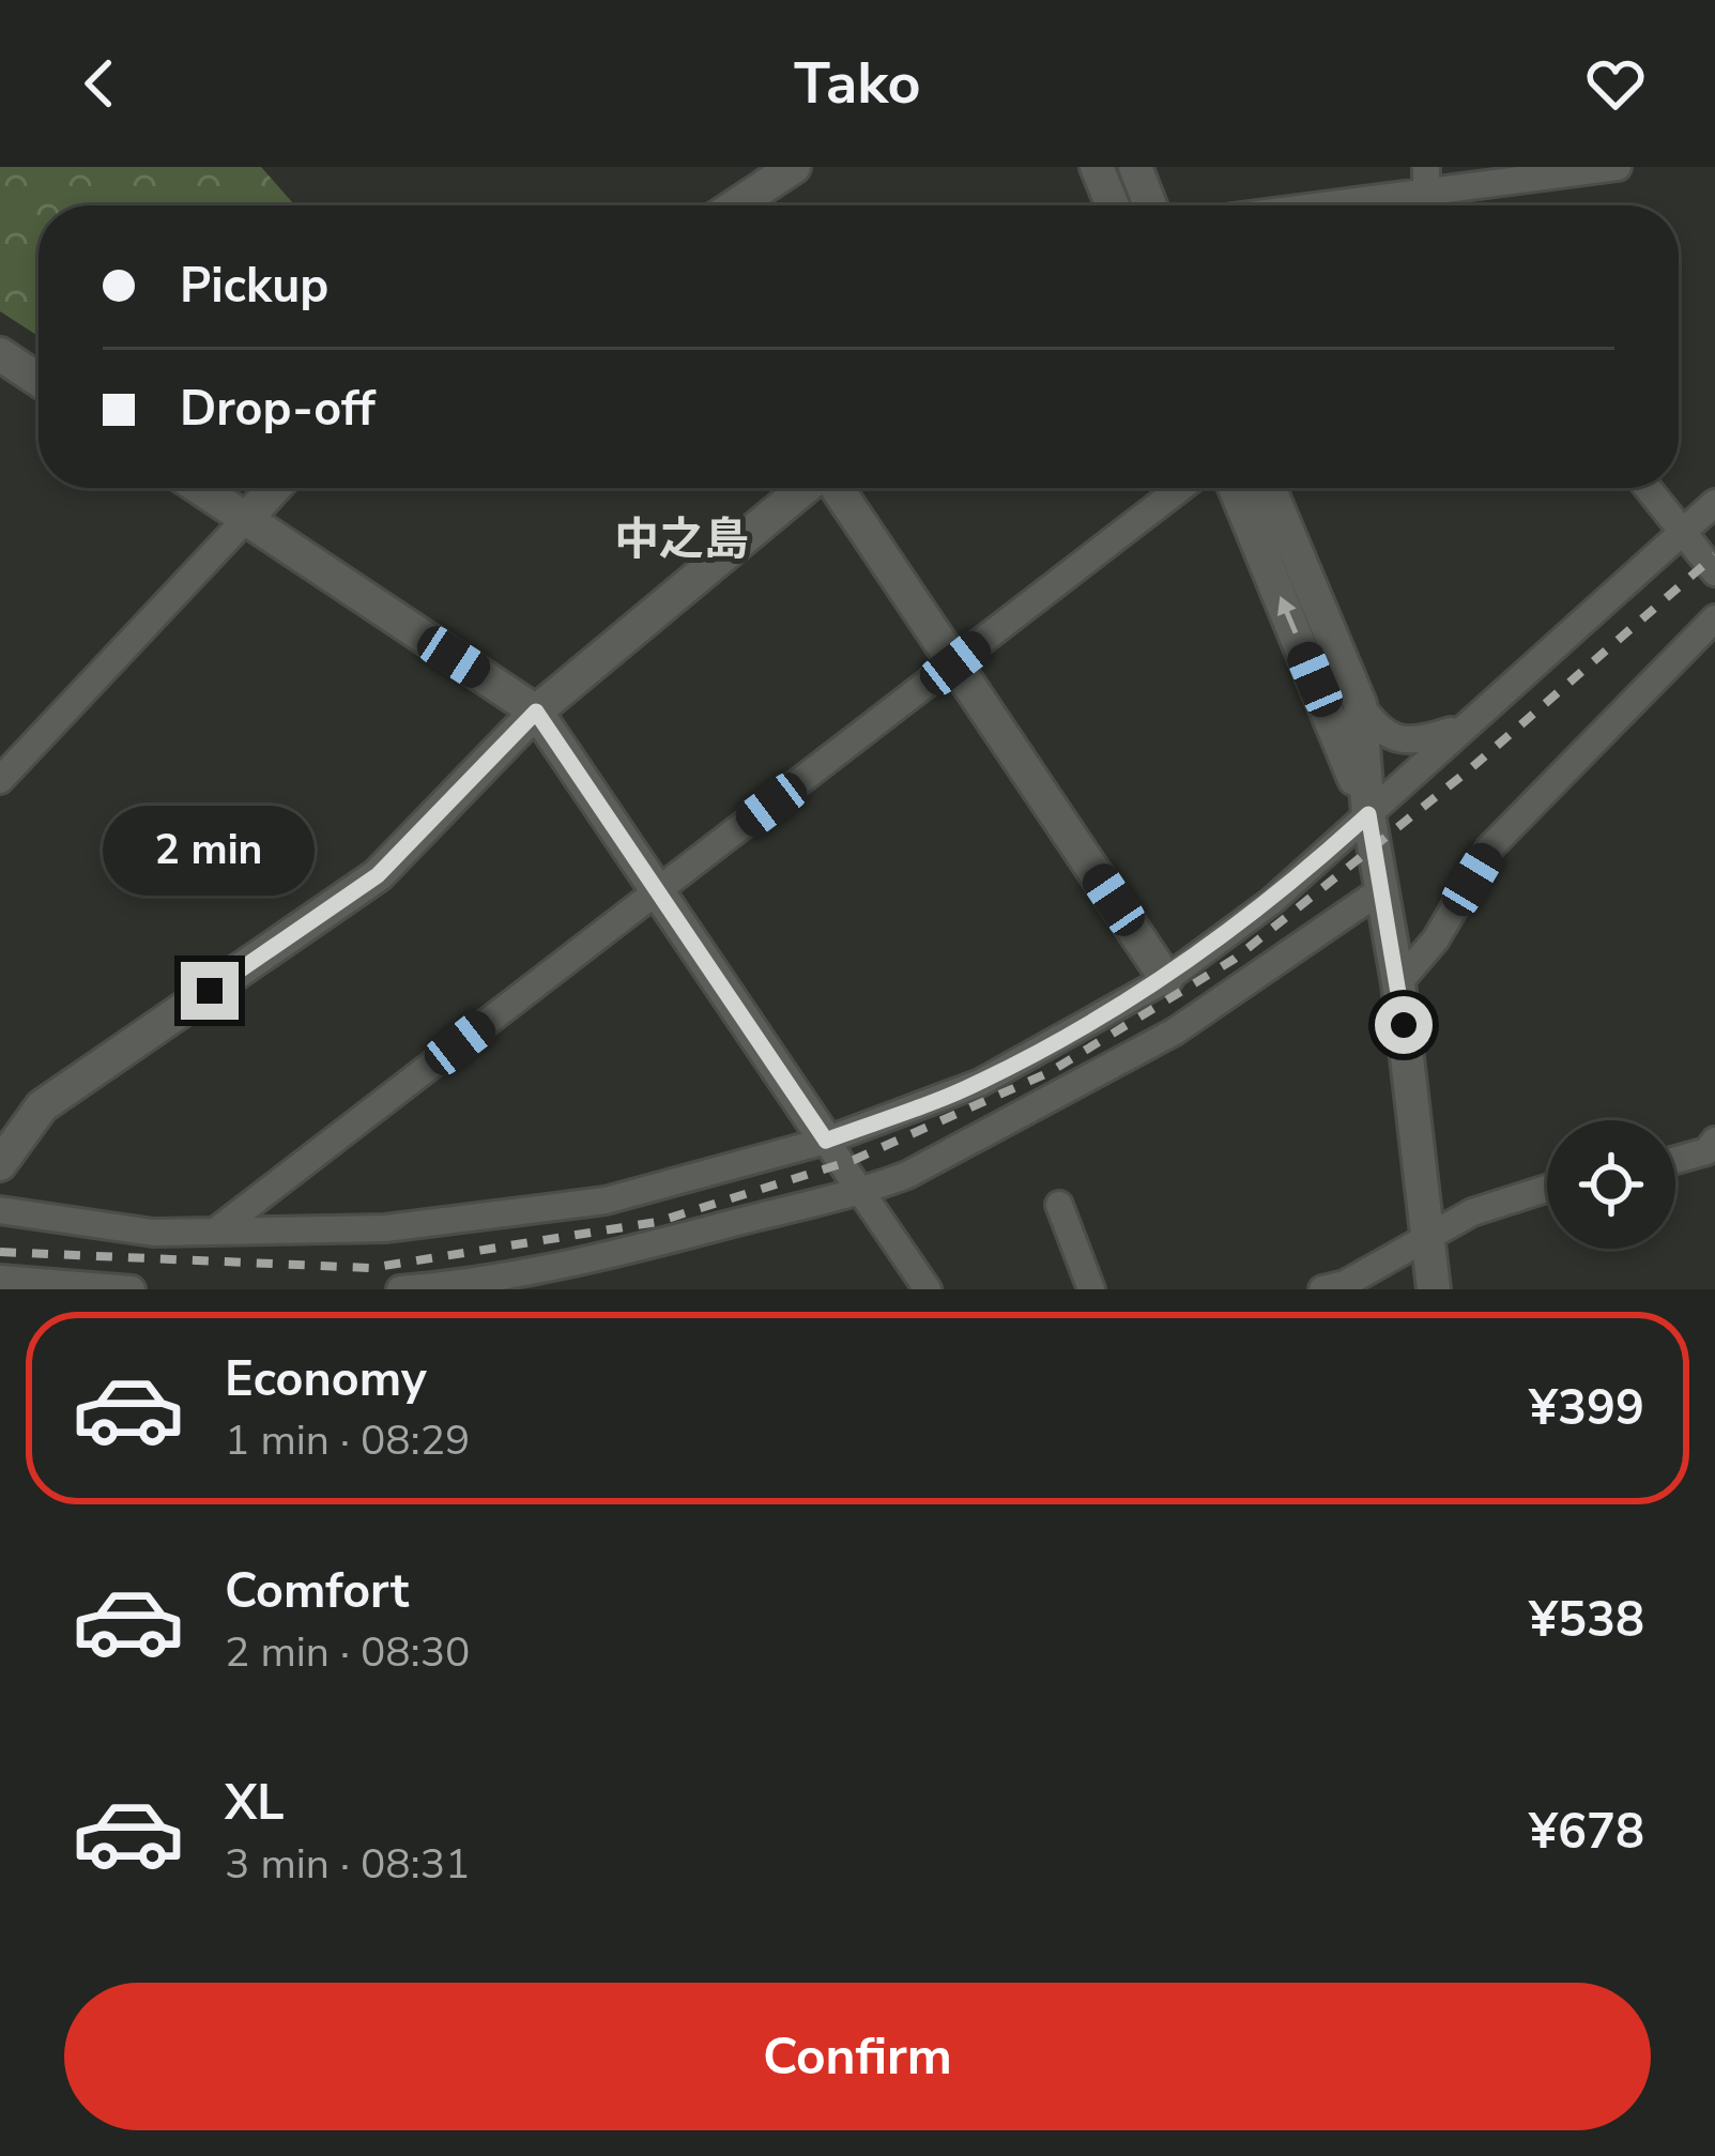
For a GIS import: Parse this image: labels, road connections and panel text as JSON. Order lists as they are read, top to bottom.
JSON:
{
  "districts": ["中之島"],
  "page": {
    "header": "Tako",
    "banner": ["Pickup", "Drop-off"],
    "bubble": "2 min",
    "list": [
      {
        "name": "Economy",
        "note": "1 min · 08:29",
        "value": "¥399"
      },
      {
        "name": "Comfort",
        "note": "2 min · 08:30",
        "value": "¥538"
      },
      {
        "name": "XL",
        "note": "3 min · 08:31",
        "value": "¥678"
      }
    ],
    "buttons": "Confirm"
  }
}
